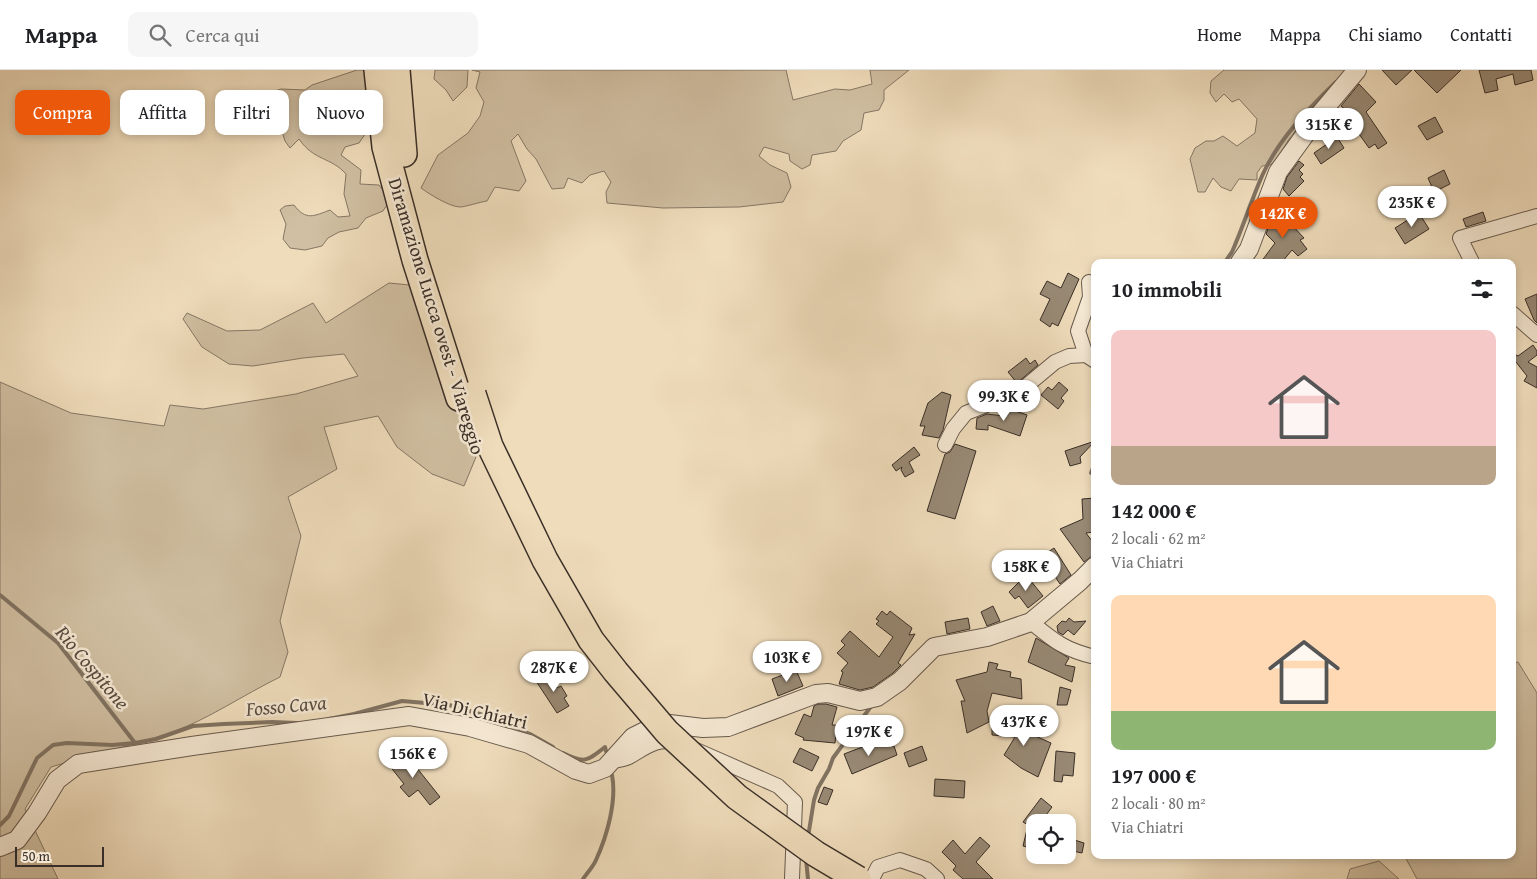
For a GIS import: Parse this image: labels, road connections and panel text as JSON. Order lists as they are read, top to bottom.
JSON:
{
  "streets": {
    "highway": ["Diramazione Lucca ovest - Viareggio"],
    "street": ["Via Di Chiatri"]
  },
  "water": ["Rio Cospitone", "Fosso Cava"],
  "scale_bar": "50 m",
  "page": {
    "header": "Mappa",
    "search": "Cerca qui",
    "nav": [
      "Home",
      "Mappa",
      "Chi siamo",
      "Contatti"
    ],
    "chip": [
      "Compra",
      "Affitta",
      "Filtri",
      "Nuovo"
    ],
    "price": [
      "315K €",
      "235K €",
      "142K €",
      "99.3K €",
      "158K €",
      "103K €",
      "287K €",
      "437K €",
      "197K €",
      "156K €"
    ],
    "heading": "10 immobili",
    "list": [
      {
        "name": "142 000 €",
        "note": "2 locali · 62 m² · Via Chiatri"
      },
      {
        "name": "197 000 €",
        "note": "2 locali · 80 m² · Via Chiatri"
      }
    ],
    "scale": "50 m"
  }
}
